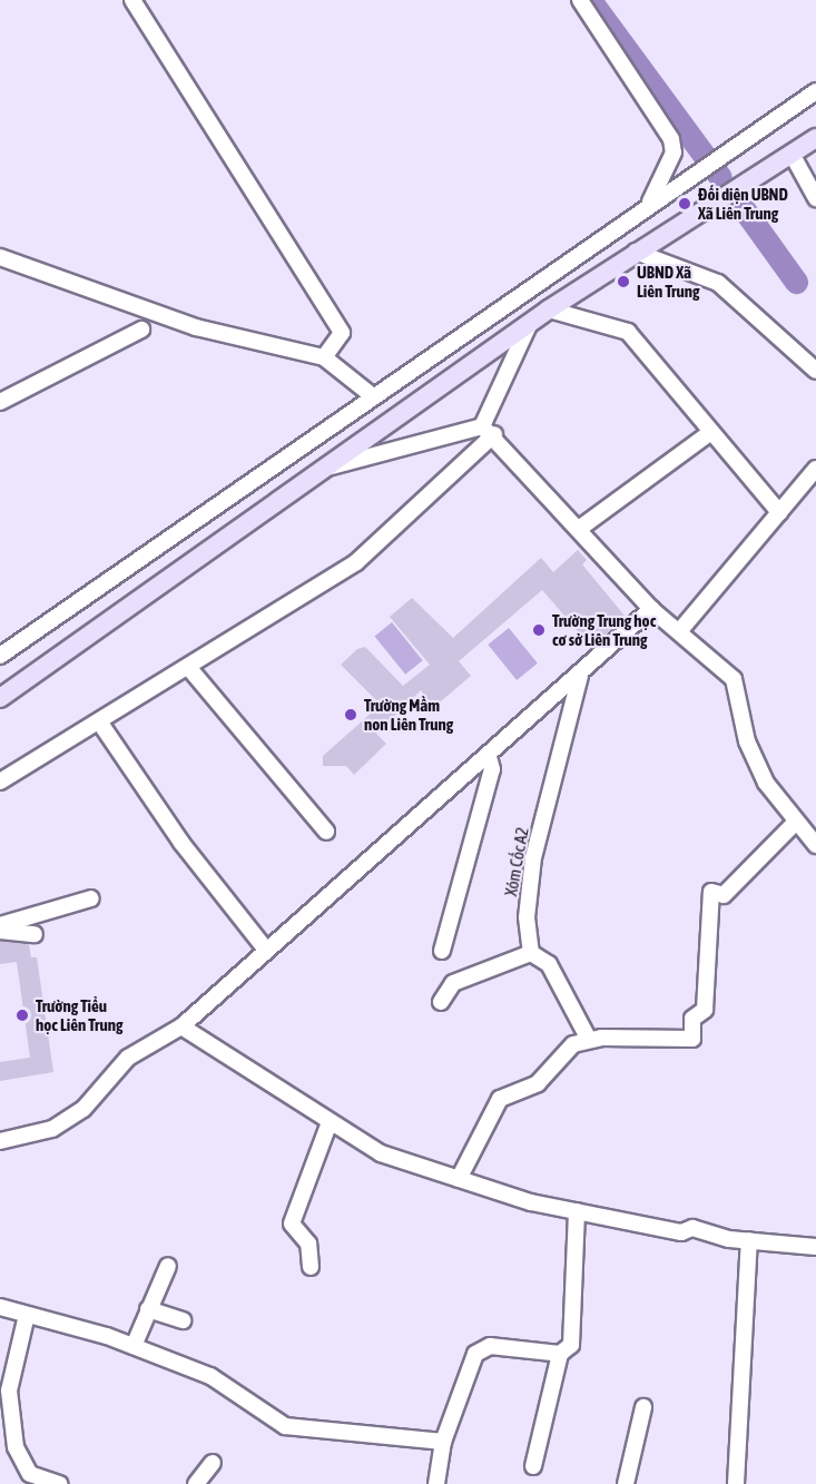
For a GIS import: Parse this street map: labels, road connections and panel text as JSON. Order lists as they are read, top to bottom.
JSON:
{
  "streets": {
    "street": ["Xóm Cốc A2"]
  },
  "places": [
    "Đối diện UBND Xã Liên Trung",
    "UBND Xã Liên Trung",
    "Trường Trung học cơ sở Liên Trung",
    "Trường Mầm non Liên Trung",
    "Trường Tiểu học Liên Trung"
  ]
}
